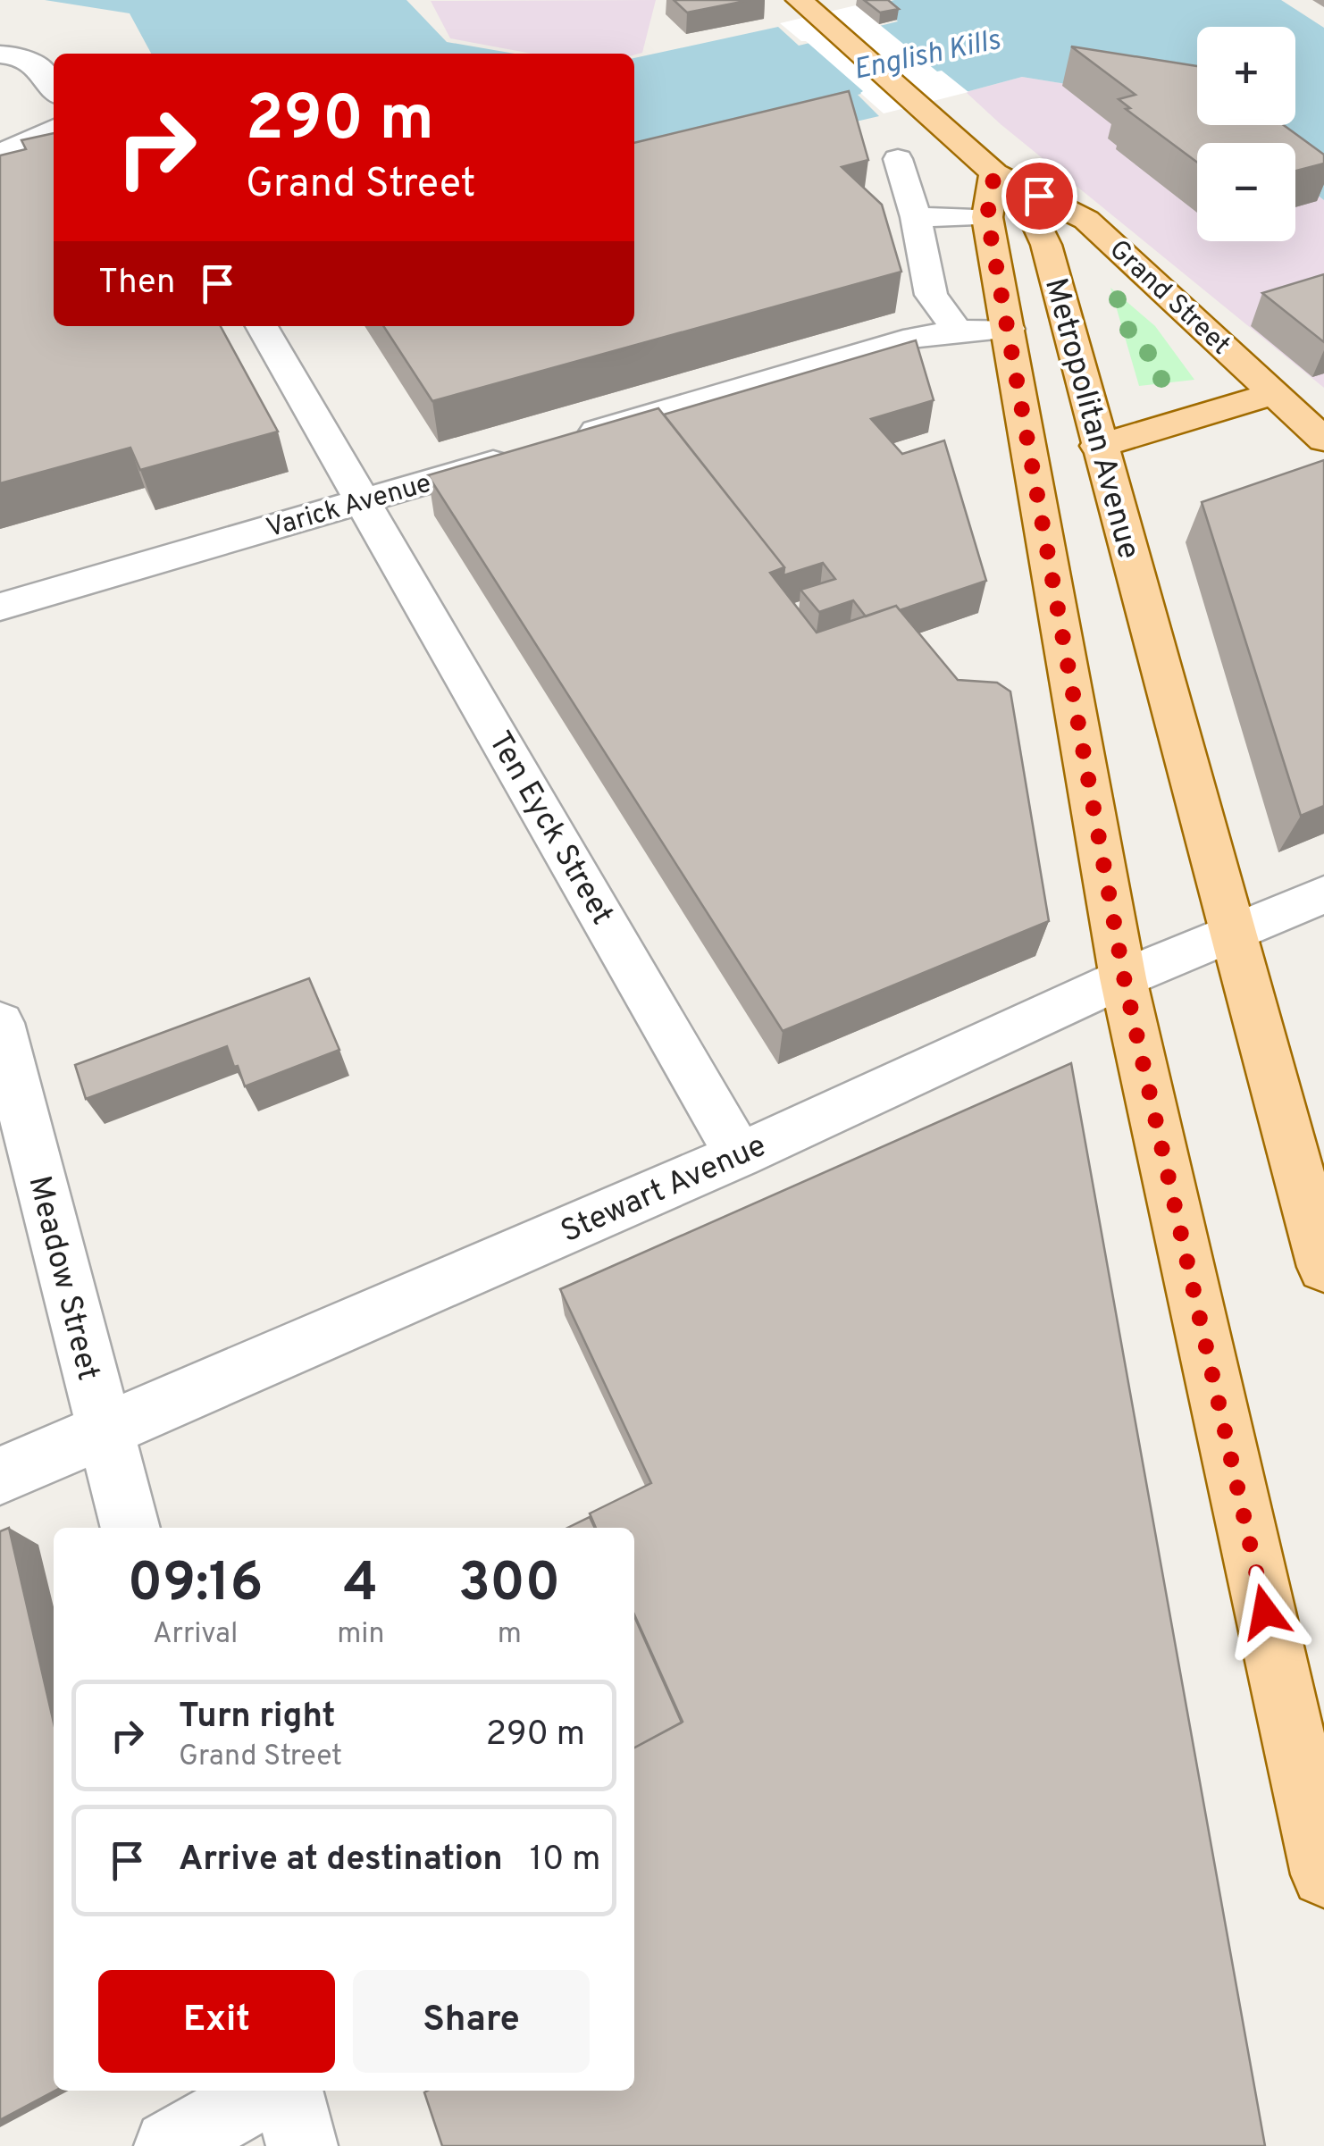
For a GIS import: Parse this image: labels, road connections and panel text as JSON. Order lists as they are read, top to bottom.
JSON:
{
  "streets": {
    "main road": ["Grand Street", "Metropolitan Avenue"],
    "street": [
      "Varick Avenue",
      "Ten Eyck Street",
      "Stewart Avenue",
      "Meadow Street"
    ]
  },
  "crossings": [
    ["Grand Street", "Metropolitan Avenue"],
    ["Metropolitan Avenue", "Stewart Avenue"],
    ["Varick Avenue", "Ten Eyck Street"],
    ["Ten Eyck Street", "Stewart Avenue"],
    ["Stewart Avenue", "Meadow Street"]
  ],
  "water": ["English Kills"],
  "page": {
    "map_buttons": ["+", "−"],
    "turn": ["290 m", "Grand Street"],
    "then": "Then",
    "eta": [
      "09:16",
      "Arrival",
      "4",
      "min",
      "300",
      "m"
    ],
    "list": [
      {
        "name": "Turn right",
        "note": "Grand Street",
        "value": "290 m"
      },
      {
        "name": "Arrive at destination",
        "value": "10 m"
      }
    ],
    "buttons": ["Exit", "Share"]
  }
}
